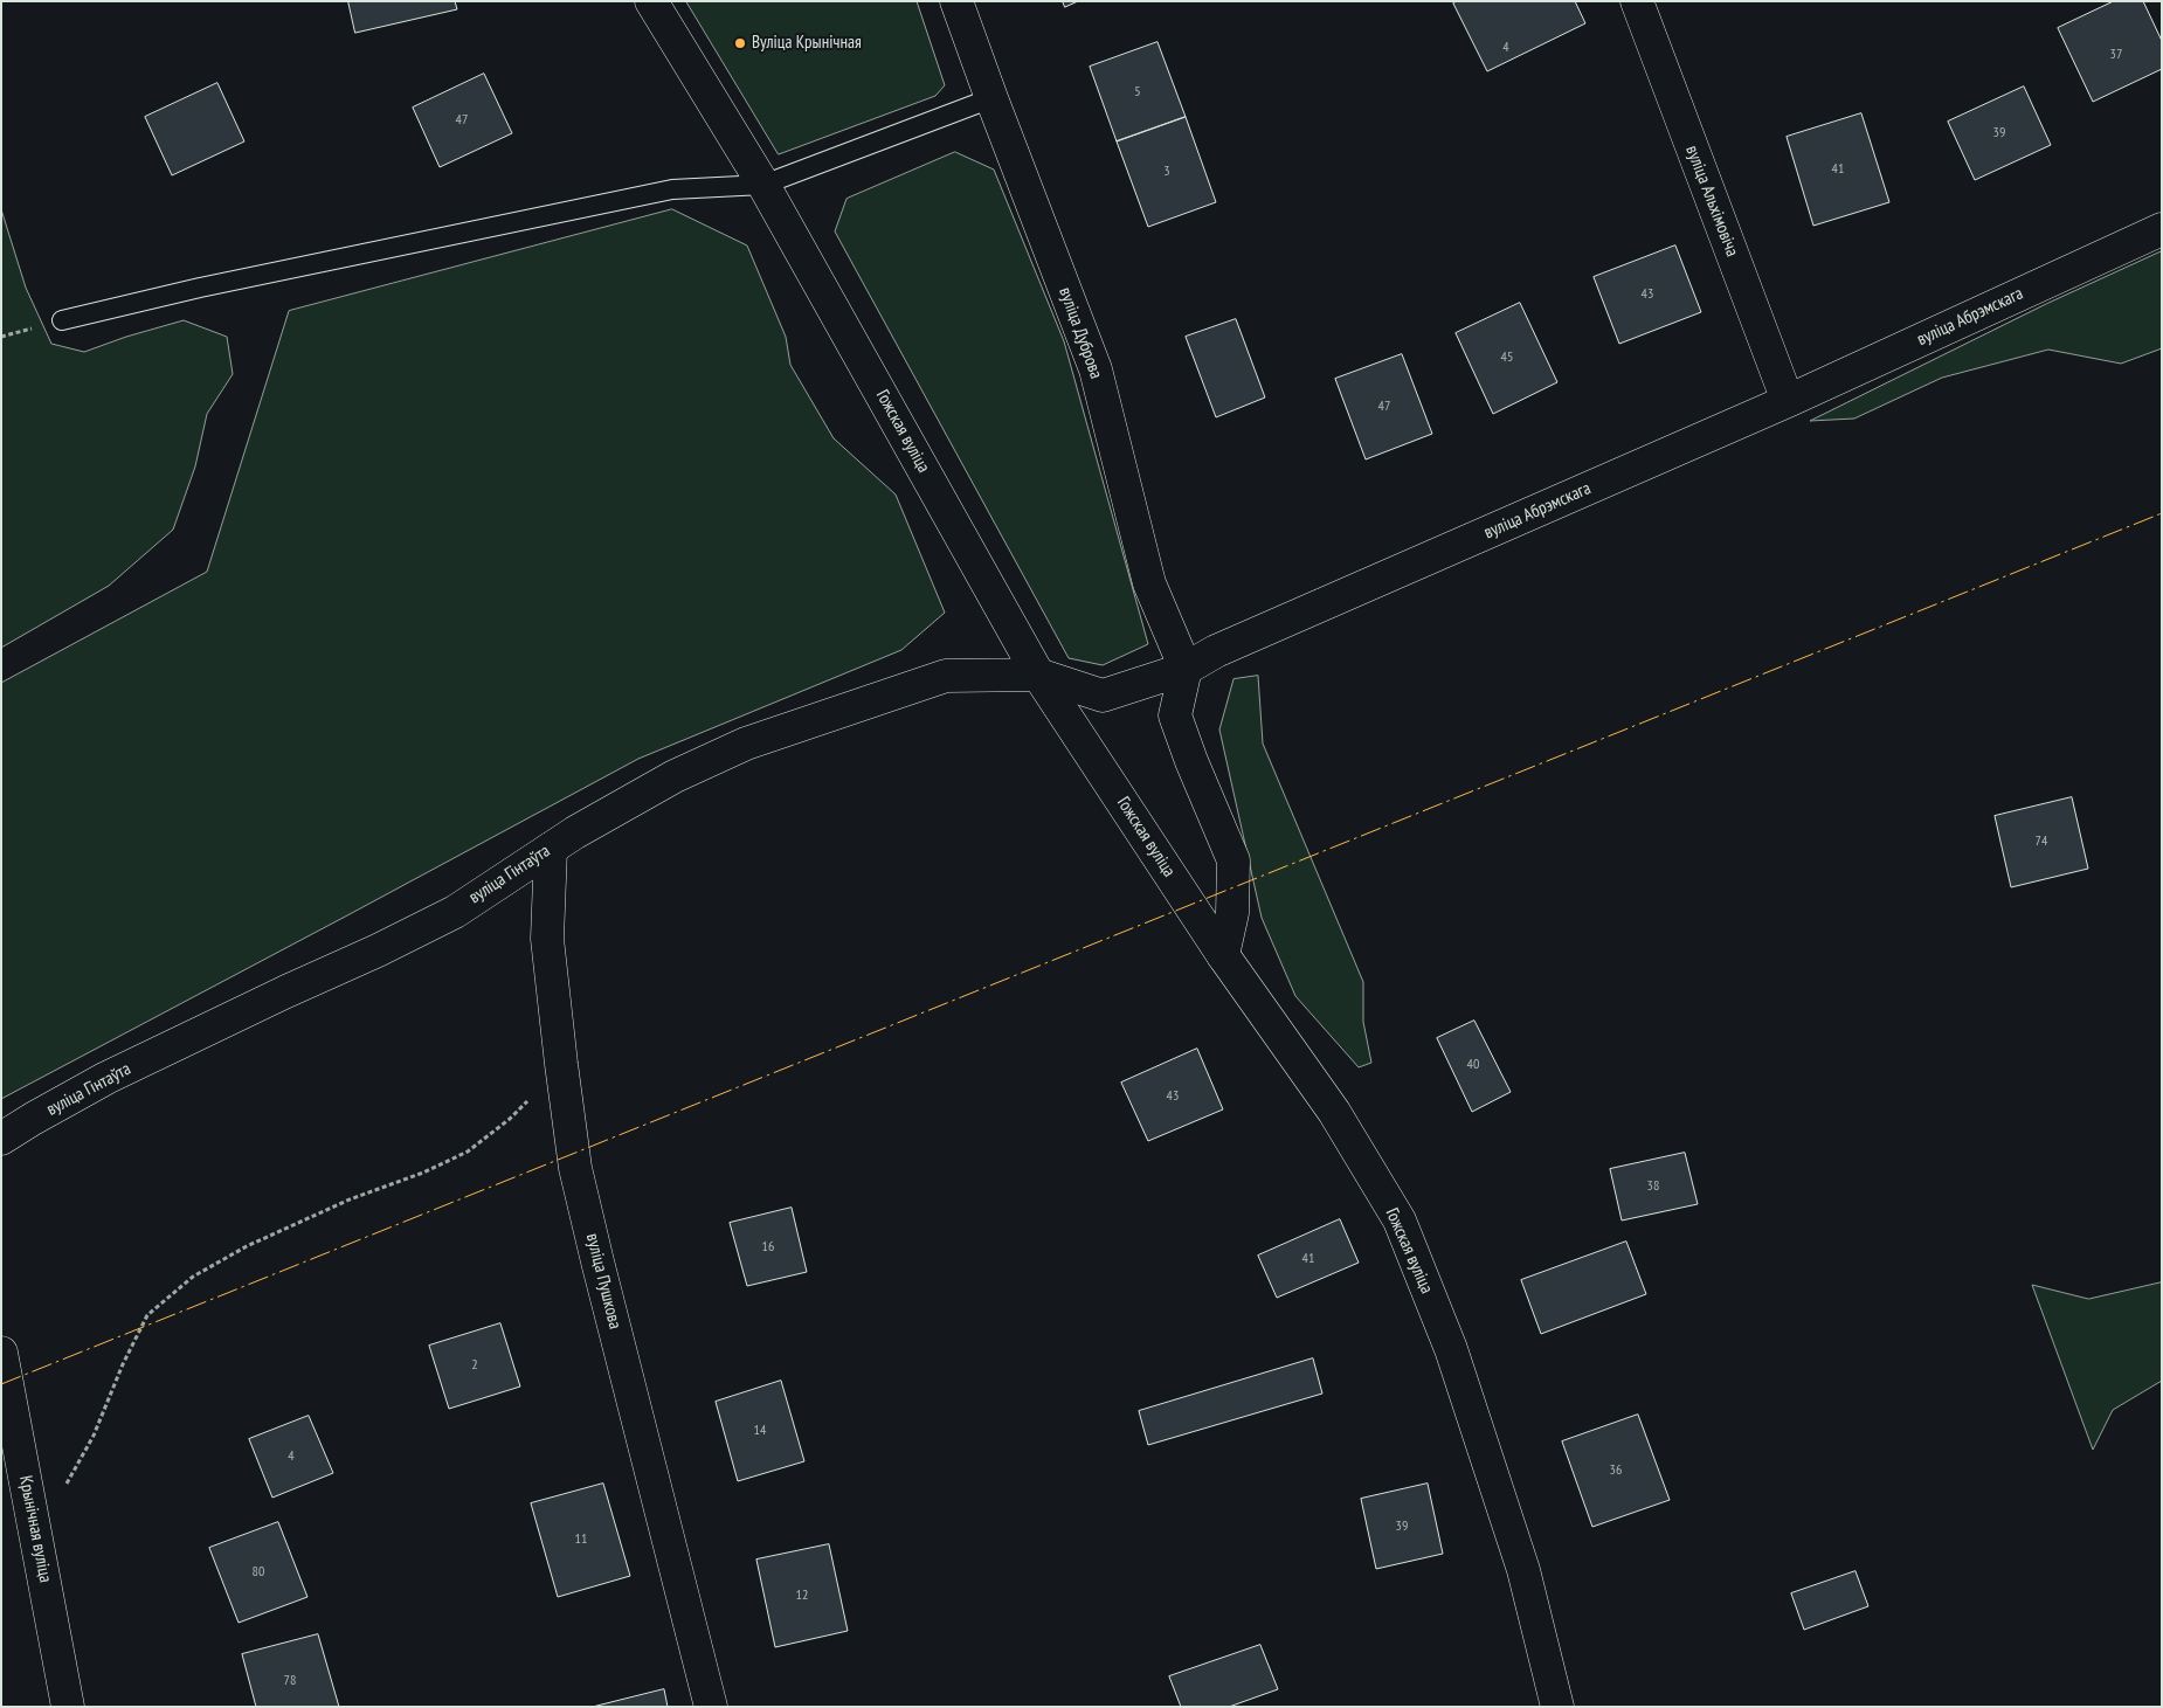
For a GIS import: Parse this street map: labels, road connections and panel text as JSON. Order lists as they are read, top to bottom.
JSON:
{
  "streets": {
    "street": [
      "вуліца Альхімовіча",
      "вуліца Абрэмскага",
      "вуліца Дуброва",
      "Гожская вуліца",
      "вуліца Гінтаўта",
      "вуліца Пушкова",
      "Крынічная вуліца"
    ]
  },
  "crossings": [
    ["вуліца Альхімовіча", "вуліца Абрэмскага"],
    ["вуліца Абрэмскага", "вуліца Дуброва"],
    ["вуліца Абрэмскага", "Гожская вуліца"],
    ["вуліца Абрэмскага", "вуліца Гінтаўта"],
    ["Гожская вуліца", "вуліца Гінтаўта"],
    ["вуліца Гінтаўта", "вуліца Пушкова"]
  ],
  "places": ["Вуліца Крынічная"],
  "house_numbers": [
    "4",
    "37",
    "5",
    "47",
    "39",
    "41",
    "3",
    "43",
    "45",
    "47",
    "74",
    "40",
    "43",
    "38",
    "16",
    "41",
    "2",
    "14",
    "4",
    "36",
    "39",
    "11",
    "80",
    "12",
    "78"
  ]
}
